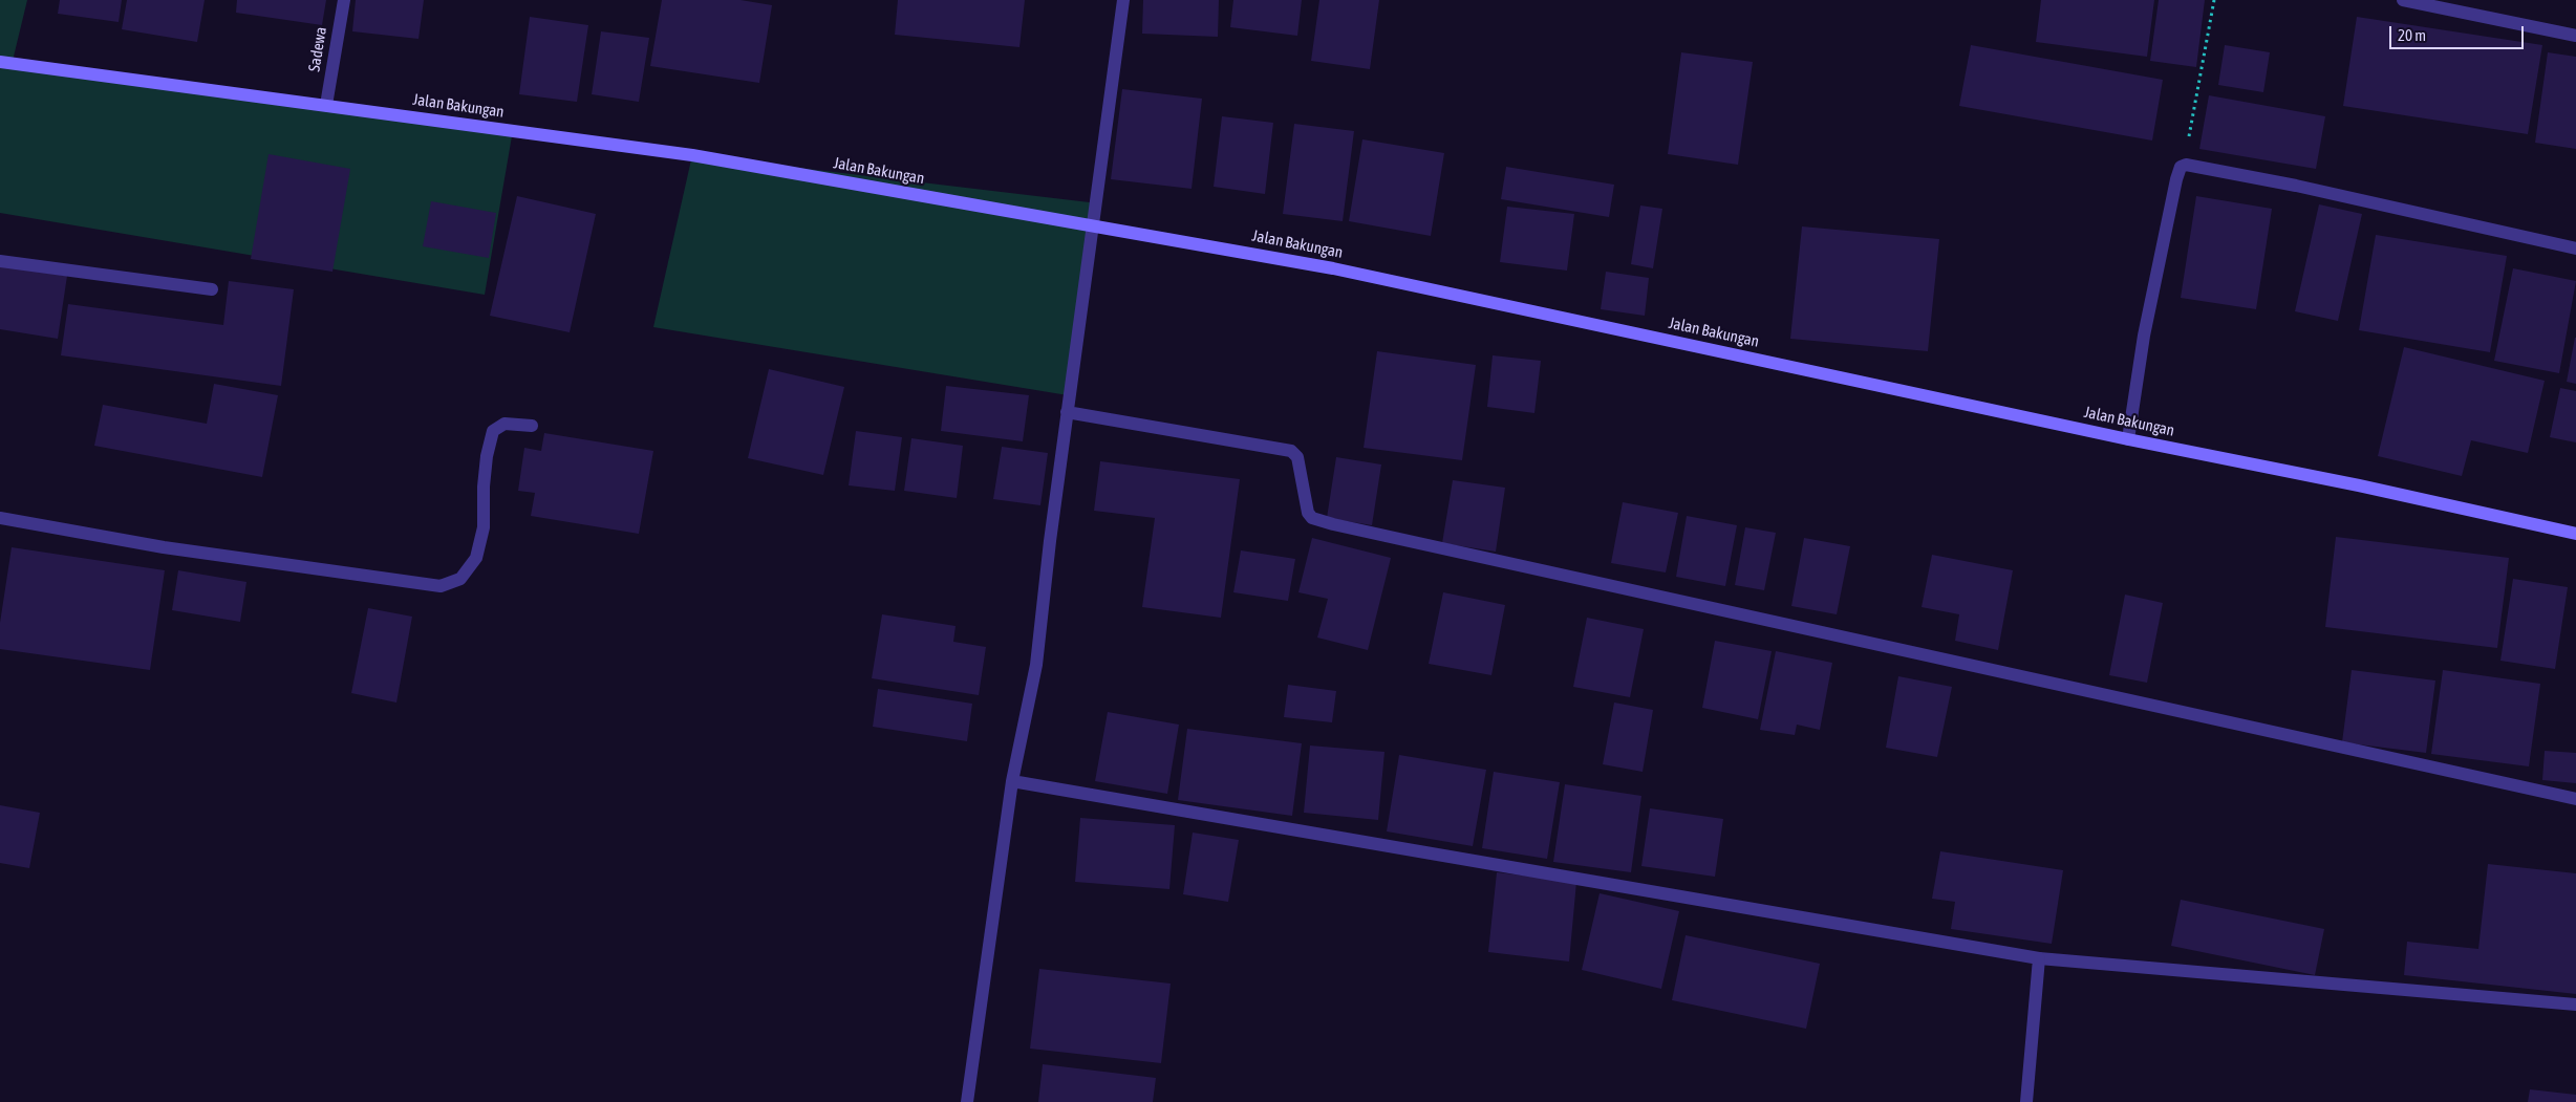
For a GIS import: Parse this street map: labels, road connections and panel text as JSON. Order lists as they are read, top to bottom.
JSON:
{
  "streets": {
    "street": ["Sadewa", "Jalan Bakungan"]
  },
  "crossings": [
    ["Sadewa", "Jalan Bakungan"]
  ],
  "scale_bar": "20 m"
}
